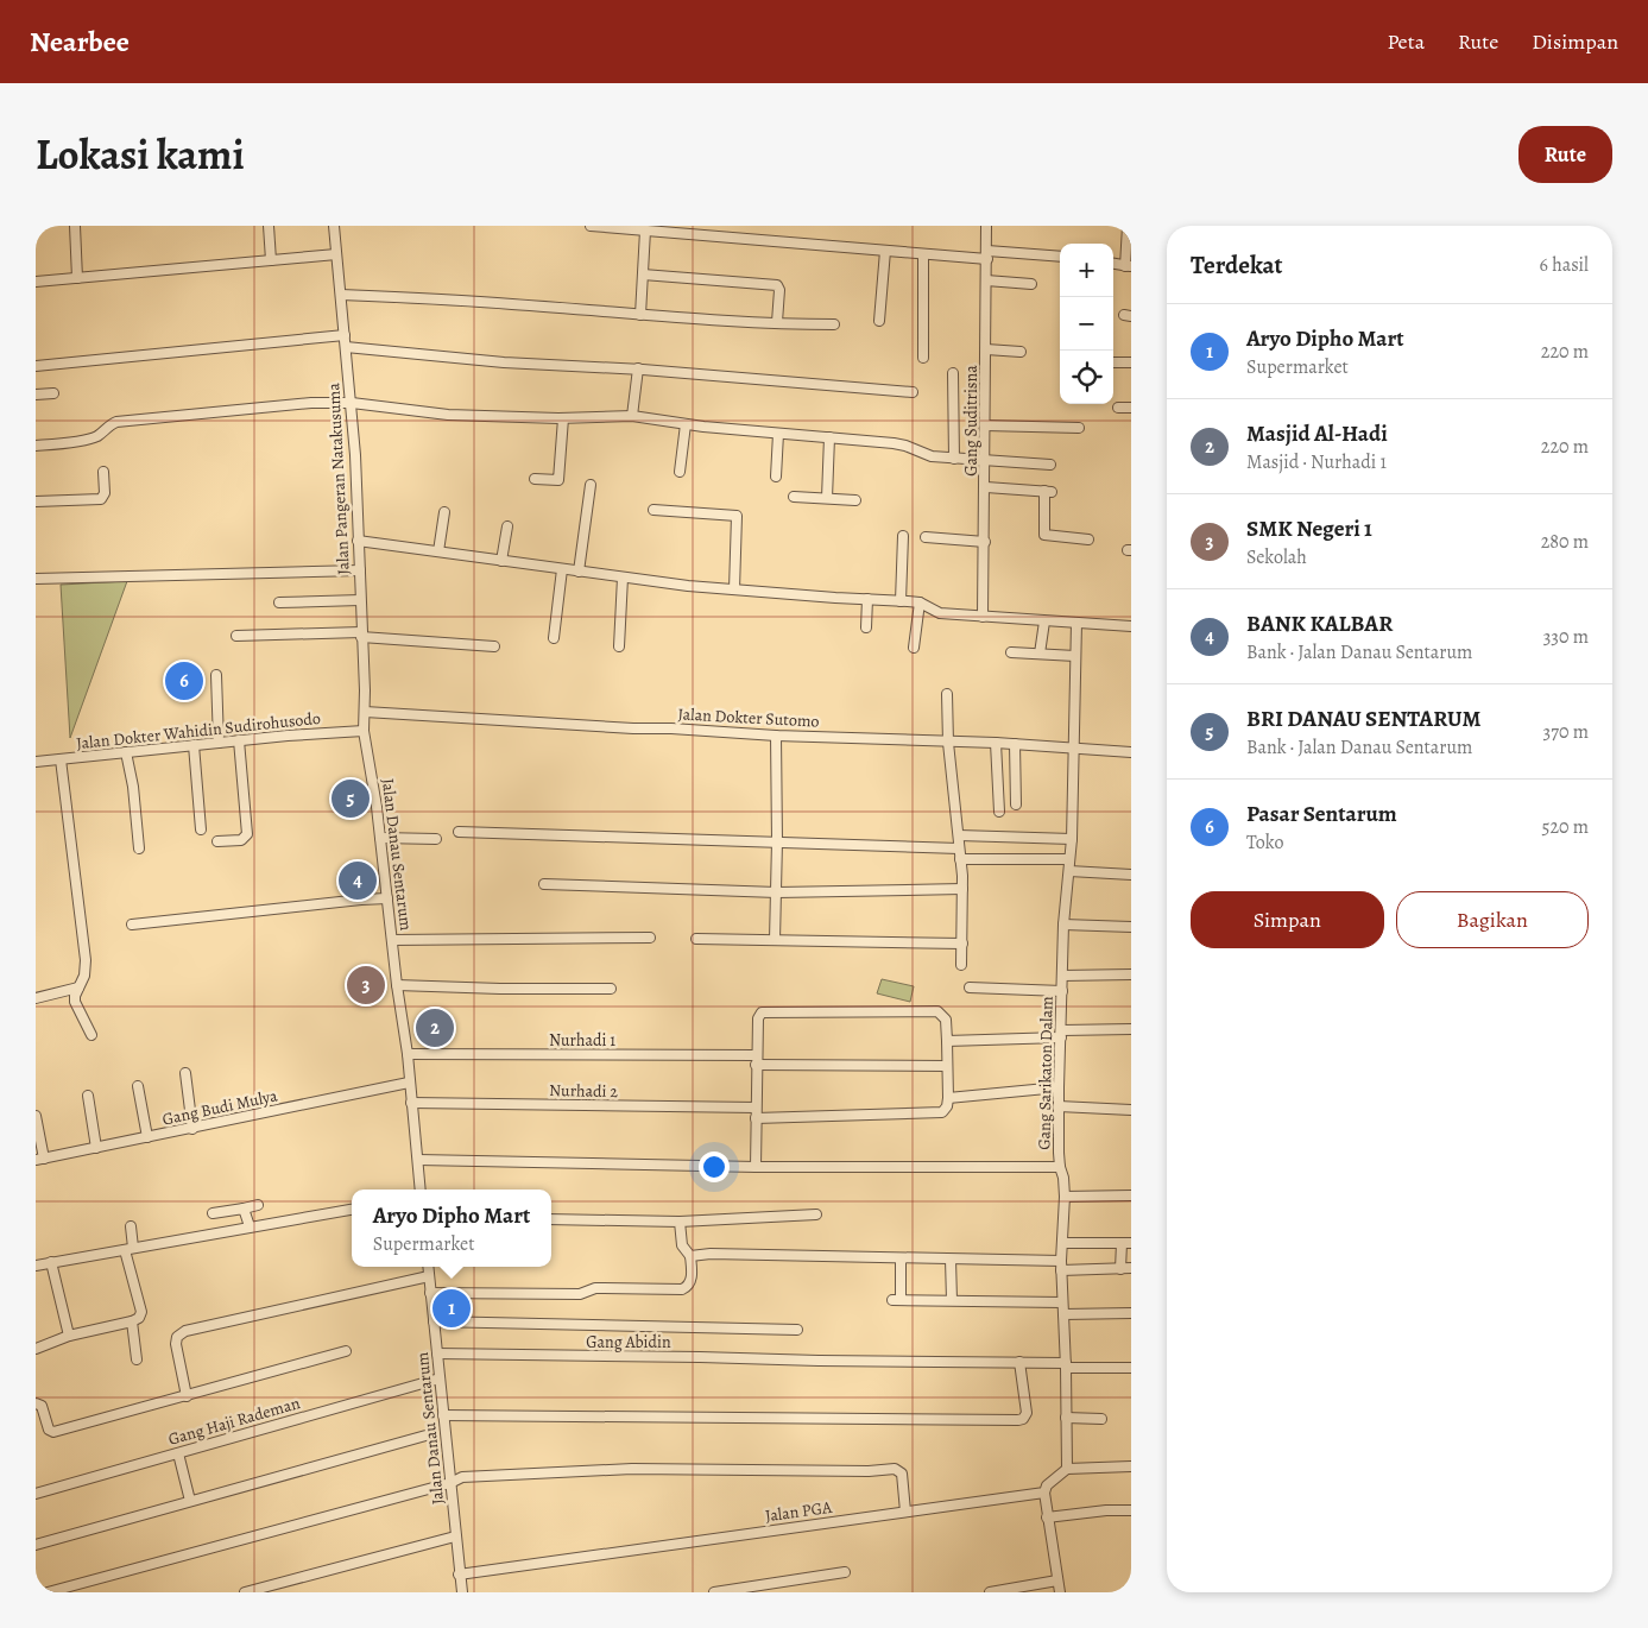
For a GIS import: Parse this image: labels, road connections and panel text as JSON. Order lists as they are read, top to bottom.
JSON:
{
  "streets": {
    "street": [
      "Gang Suditrisna",
      "Jalan Pangeran Natakusuma",
      "Jalan Dokter Sutomo",
      "Jalan Dokter Wahidin Sudirohusodo",
      "Jalan Danau Sentarum",
      "Nurhadi 1",
      "Gang Sarikaton Dalam",
      "Nurhadi 2",
      "Gang Budi Mulya",
      "Gang Abidin",
      "Gang Haji Rademan",
      "Jalan PGA"
    ]
  },
  "crossings": [
    ["Jalan Pangeran Natakusuma", "Jalan Dokter Sutomo"],
    ["Jalan Pangeran Natakusuma", "Jalan Dokter Wahidin Sudirohusodo"],
    ["Jalan Pangeran Natakusuma", "Jalan Danau Sentarum"],
    ["Jalan Dokter Sutomo", "Gang Sarikaton Dalam"],
    ["Jalan Dokter Wahidin Sudirohusodo", "Jalan Danau Sentarum"],
    ["Jalan Danau Sentarum", "Nurhadi 1"],
    ["Jalan Danau Sentarum", "Nurhadi 2"],
    ["Jalan Danau Sentarum", "Gang Budi Mulya"],
    ["Jalan Danau Sentarum", "Gang Abidin"],
    ["Jalan Danau Sentarum", "Gang Haji Rademan"],
    ["Jalan Danau Sentarum", "Jalan PGA"],
    ["Gang Sarikaton Dalam", "Gang Abidin"]
  ],
  "page": {
    "header": "Nearbee",
    "nav": ["Peta", "Rute", "Disimpan"],
    "title": "Lokasi kami",
    "buttons": [
      "Rute",
      ["Simpan", "Bagikan"]
    ],
    "heading": ["Terdekat", "6 hasil"],
    "map_buttons": ["+", "−"],
    "list": [
      {
        "mark": "1",
        "name": "Aryo Dipho Mart",
        "note": "Supermarket",
        "value": "220 m"
      },
      {
        "mark": "2",
        "name": "Masjid Al-Hadi",
        "note": "Masjid · Nurhadi 1",
        "value": "220 m"
      },
      {
        "mark": "3",
        "name": "SMK Negeri 1",
        "note": "Sekolah",
        "value": "280 m"
      },
      {
        "mark": "4",
        "name": "BANK KALBAR",
        "note": "Bank · Jalan Danau Sentarum",
        "value": "330 m"
      },
      {
        "mark": "5",
        "name": "BRI DANAU SENTARUM",
        "note": "Bank · Jalan Danau Sentarum",
        "value": "370 m"
      },
      {
        "mark": "6",
        "name": "Pasar Sentarum",
        "note": "Toko",
        "value": "520 m"
      }
    ],
    "pins": [
      "6",
      "5",
      "4",
      "3",
      "2",
      "1"
    ],
    "popup": ["Aryo Dipho Mart", "Supermarket"]
  }
}
